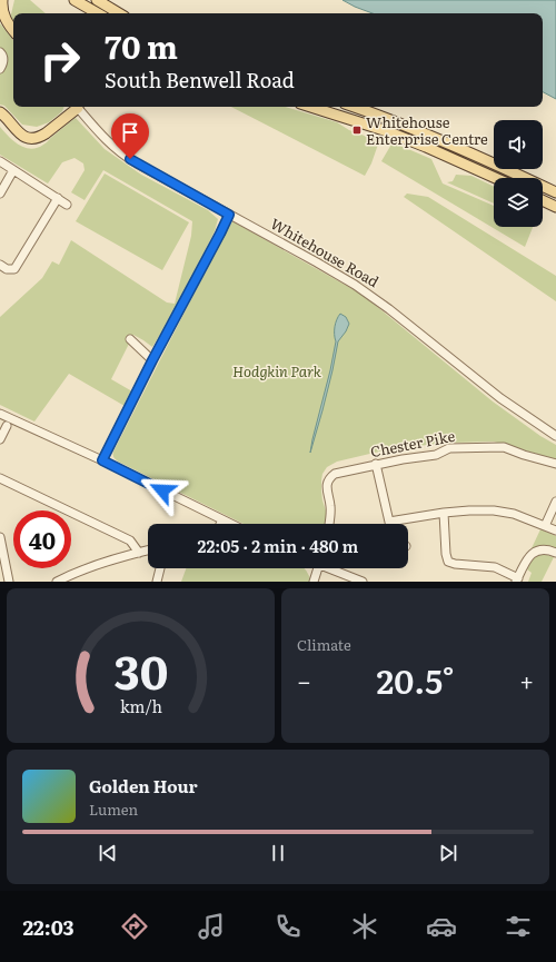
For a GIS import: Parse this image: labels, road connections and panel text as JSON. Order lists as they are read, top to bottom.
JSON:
{
  "streets": {
    "street": ["Whitehouse Road", "Chester Pike"]
  },
  "parks": ["Hodgkin Park"],
  "places": {
    "transit": ["Whitehouse Enterprise Centre"]
  },
  "page": {
    "turn": ["70 m", "South Benwell Road"],
    "limit": "40",
    "trip": "22:05 · 2 min · 480 m",
    "tile": "Climate",
    "heat": ["−", "20.5°", "+"],
    "song": ["Golden Hour", "Lumen"],
    "tabs": "22:03",
    "gauge": ["30", "km/h"]
  }
}
